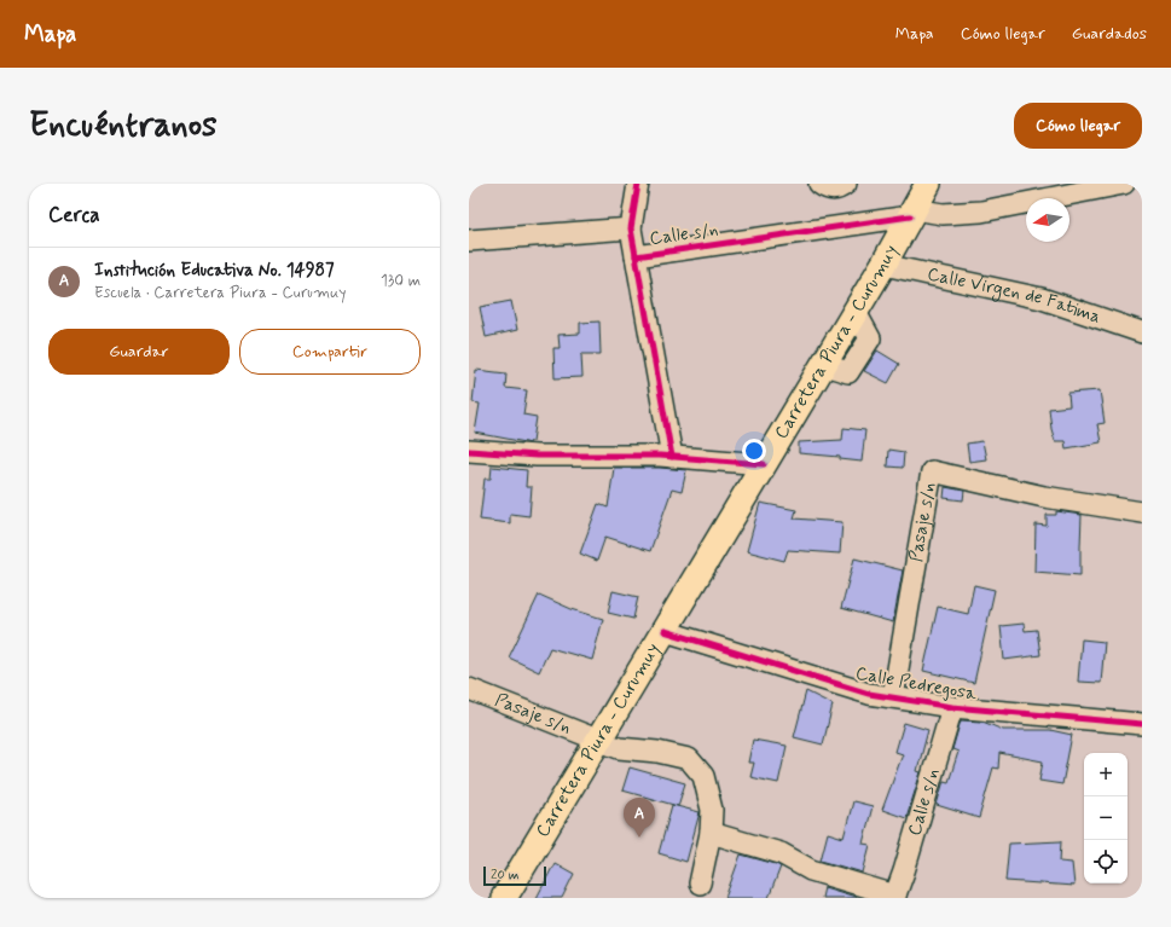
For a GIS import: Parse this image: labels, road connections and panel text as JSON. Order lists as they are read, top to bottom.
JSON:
{
  "streets": {
    "main road": ["Carretera Piura - Curumuy"],
    "street": [
      "Calle s/n",
      "Calle Virgen de Fatima",
      "Pasaje s/n",
      "Calle Pedregosa"
    ]
  },
  "crossings": [
    ["Calle s/n", "Carretera Piura - Curumuy"],
    ["Calle s/n", "Calle Pedregosa"],
    ["Calle Virgen de Fatima", "Carretera Piura - Curumuy"],
    ["Carretera Piura - Curumuy", "Pasaje s/n"],
    ["Carretera Piura - Curumuy", "Calle Pedregosa"],
    ["Pasaje s/n", "Calle Pedregosa"]
  ],
  "scale_bar": "20 m",
  "north": "left",
  "page": {
    "header": "Mapa",
    "nav": ["Mapa", "Cómo llegar", "Guardados"],
    "buttons": [
      "Cómo llegar",
      ["Guardar", "Compartir"]
    ],
    "title": "Encuéntranos",
    "heading": "Cerca",
    "list": [
      {
        "mark": "A",
        "name": "Institución Educativa No. 14987",
        "note": "Escuela · Carretera Piura - Curumuy",
        "value": "130 m"
      }
    ],
    "map_buttons": ["+", "−"],
    "pins": "A",
    "scale": "20 m"
  }
}
